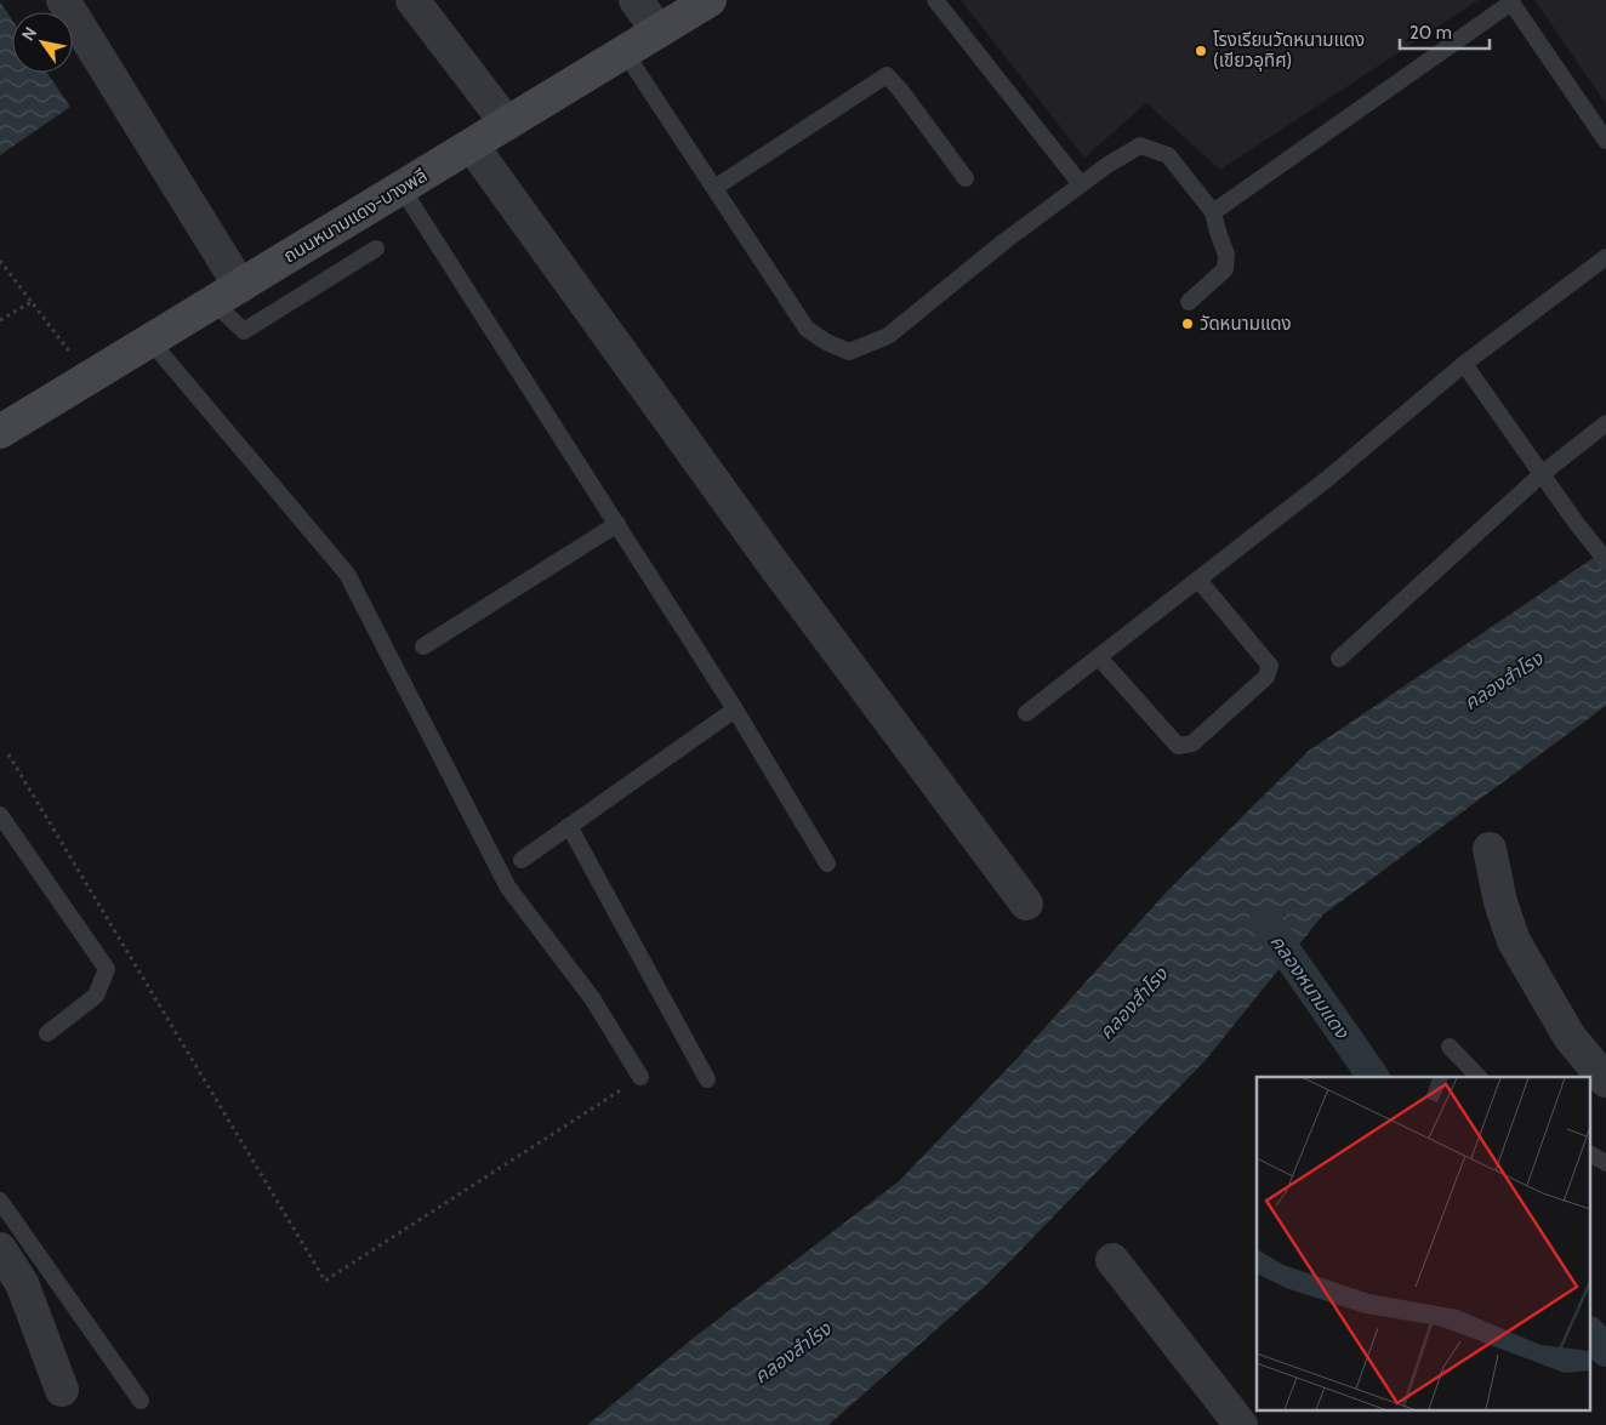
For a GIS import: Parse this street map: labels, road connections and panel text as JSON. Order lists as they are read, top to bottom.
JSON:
{
  "streets": {
    "main road": ["ถนนหนามแดง-บางพลี"]
  },
  "water": ["คลองสำโรง", "คลองหนามแดง"],
  "places": ["โรงเรียนวัดหนามแดง (เขียวอุทิศ)", "วัดหนามแดง"],
  "scale_bar": "20 m",
  "north": "top left"
}
